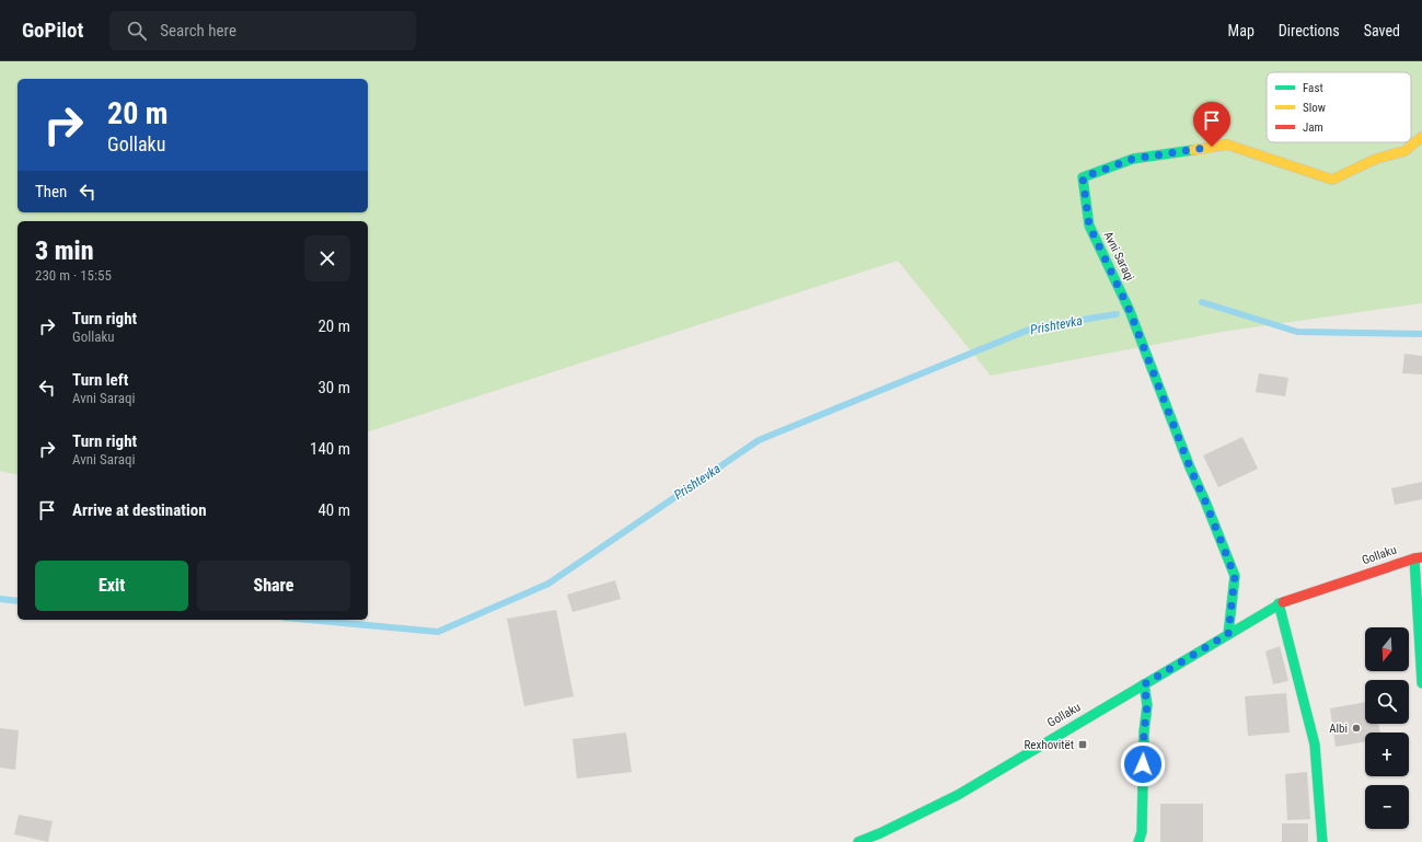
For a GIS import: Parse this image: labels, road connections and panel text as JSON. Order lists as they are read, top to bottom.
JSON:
{
  "streets": {
    "street": ["Avni Saraqi", "Gollaku"]
  },
  "crossings": [
    ["Avni Saraqi", "Gollaku"]
  ],
  "water": ["Prishtevka"],
  "places": {
    "other": ["Albi"],
    "transit": ["Rexhovitët"]
  },
  "legend": ["Fast", "Slow", "Jam"],
  "north": "bottom",
  "page": {
    "header": "GoPilot",
    "search": "Search here",
    "nav": ["Map", "Directions", "Saved"],
    "turn": ["20 m", "Gollaku"],
    "then": "Then",
    "heading": ["3 min", "230 m · 15:55"],
    "list": [
      {
        "name": "Turn right",
        "note": "Gollaku",
        "value": "20 m"
      },
      {
        "name": "Turn left",
        "note": "Avni Saraqi",
        "value": "30 m"
      },
      {
        "name": "Turn right",
        "note": "Avni Saraqi",
        "value": "140 m"
      },
      {
        "name": "Arrive at destination",
        "value": "40 m"
      }
    ],
    "buttons": ["Exit", "Share"],
    "map_buttons": ["+", "−"]
  }
}
